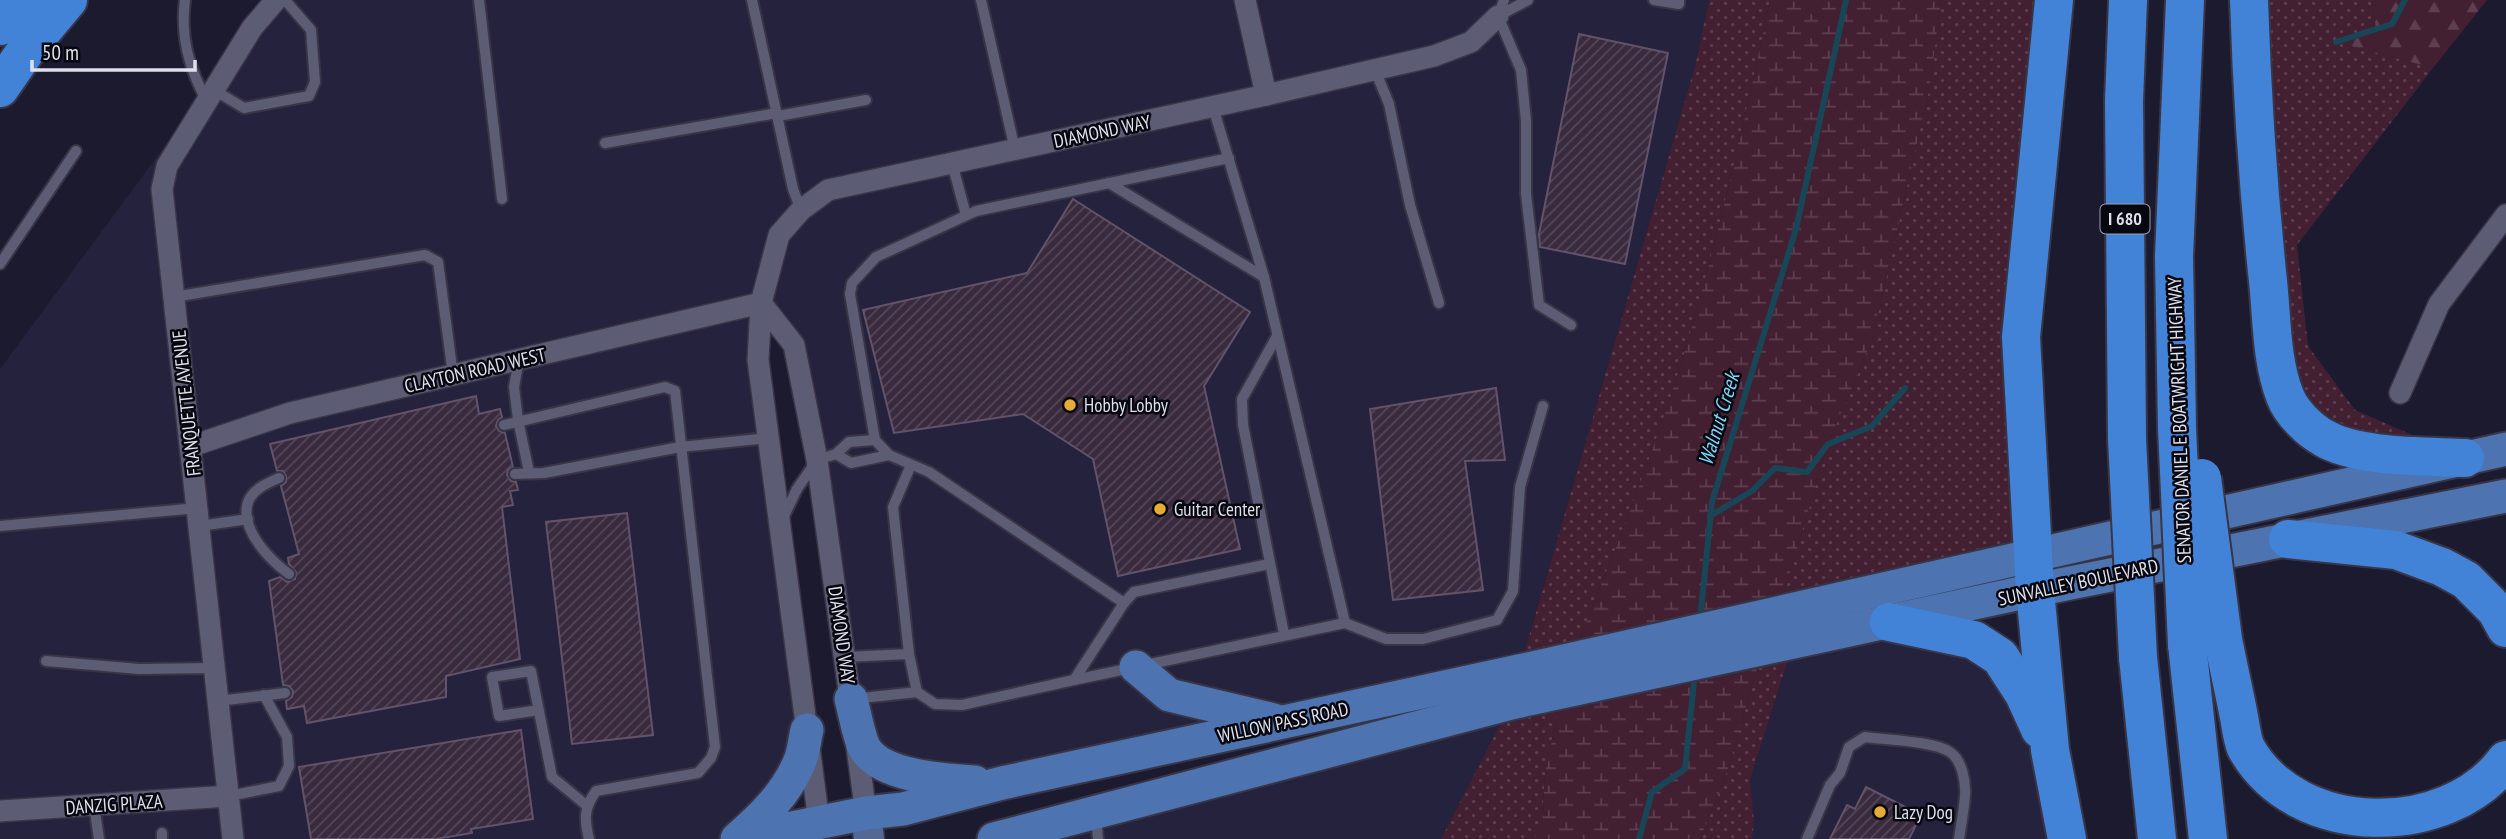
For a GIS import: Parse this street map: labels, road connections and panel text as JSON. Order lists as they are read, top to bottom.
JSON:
{
  "streets": {
    "highway": ["I 680", "SENATOR DANIEL E BOATWRIGHT HIGHWAY"],
    "main road": ["SUNVALLEY BOULEVARD", "WILLOW PASS ROAD"],
    "street": [
      "DIAMOND WAY",
      "CLAYTON ROAD WEST",
      "FRANQUETTE AVENUE",
      "DANZIG PLAZA"
    ]
  },
  "crossings": [
    ["DIAMOND WAY", "CLAYTON ROAD WEST"],
    ["DIAMOND WAY", "WILLOW PASS ROAD"],
    ["CLAYTON ROAD WEST", "FRANQUETTE AVENUE"],
    ["FRANQUETTE AVENUE", "DANZIG PLAZA"],
    ["SUNVALLEY BOULEVARD", "WILLOW PASS ROAD"]
  ],
  "water": ["Walnut Creek"],
  "places": ["Hobby Lobby", "Guitar Center", "Lazy Dog"],
  "scale_bar": "50 m"
}
